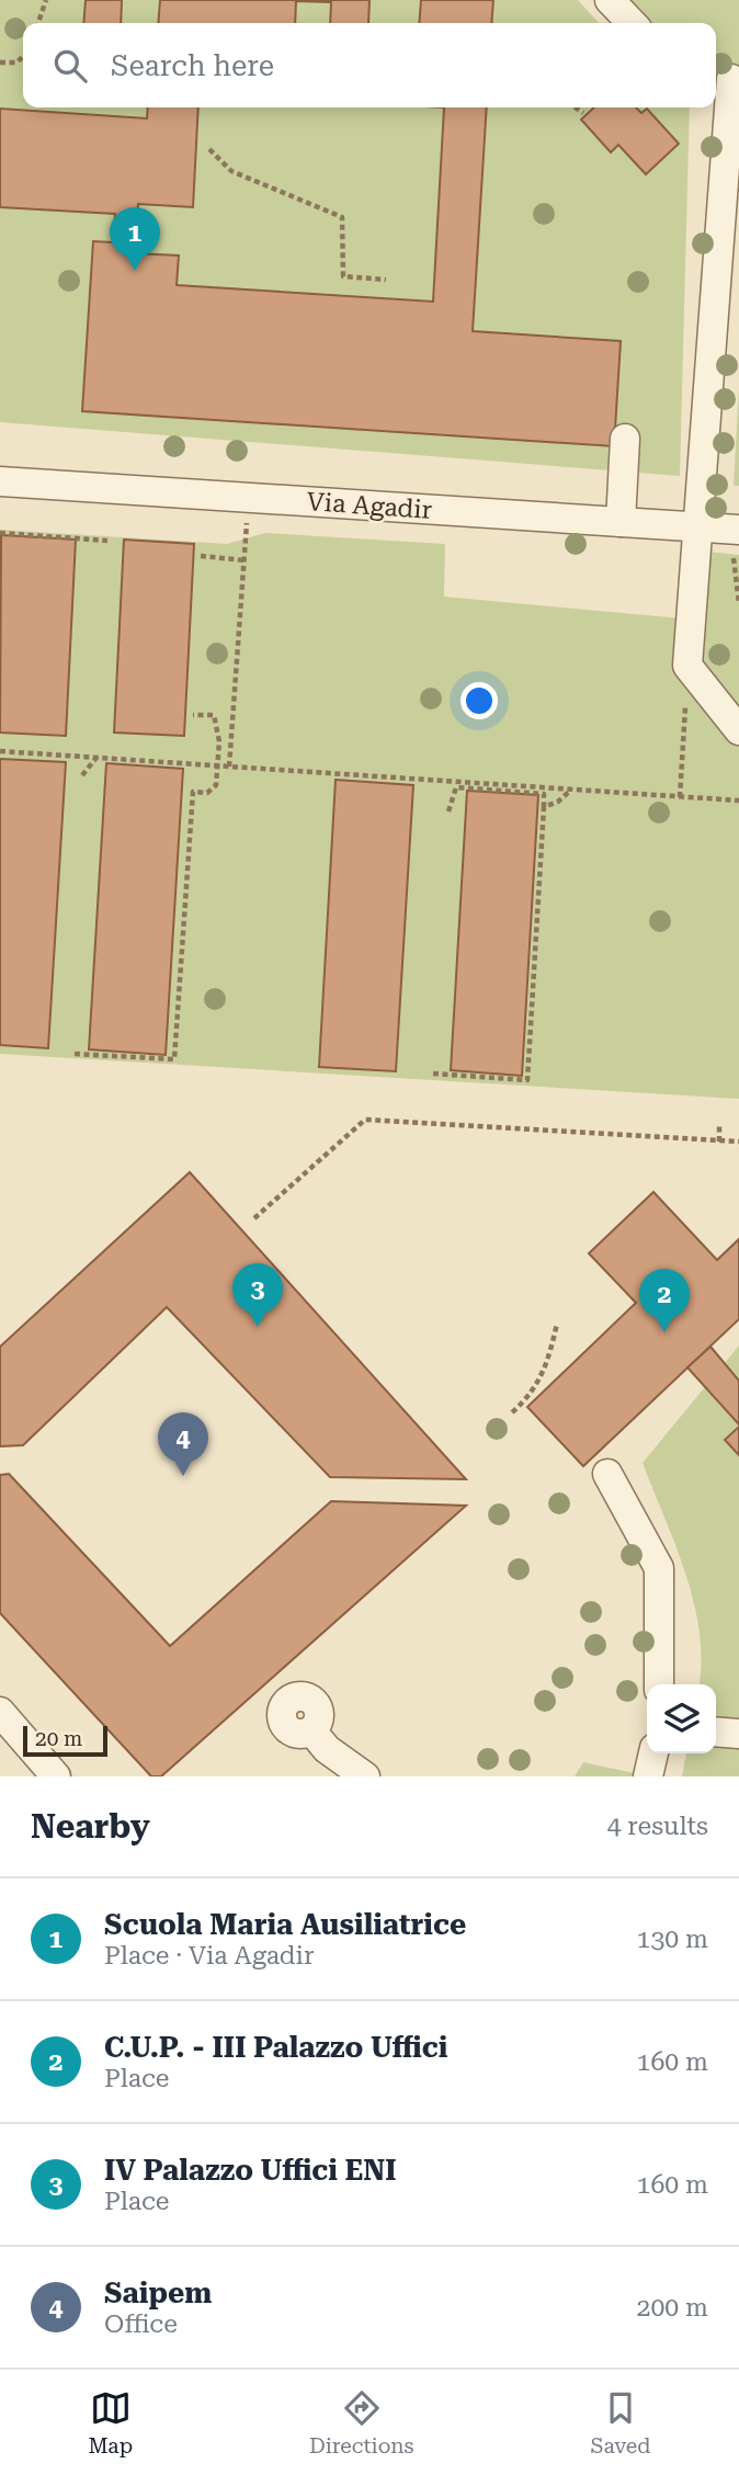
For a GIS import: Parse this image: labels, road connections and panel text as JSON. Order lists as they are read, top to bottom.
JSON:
{
  "streets": {
    "street": ["Via Agadir"]
  },
  "scale_bar": "20 m",
  "page": {
    "search": "Search here",
    "pins": [
      "1",
      "3",
      "2",
      "4"
    ],
    "scale": "20 m",
    "heading": ["Nearby", "4 results"],
    "list": [
      {
        "mark": "1",
        "name": "Scuola Maria Ausiliatrice",
        "note": "Place · Via Agadir",
        "value": "130 m"
      },
      {
        "mark": "2",
        "name": "C.U.P. - III Palazzo Uffici",
        "note": "Place",
        "value": "160 m"
      },
      {
        "mark": "3",
        "name": "IV Palazzo Uffici ENI",
        "note": "Place",
        "value": "160 m"
      },
      {
        "mark": "4",
        "name": "Saipem",
        "note": "Office",
        "value": "200 m"
      }
    ],
    "nav": ["Map", "Directions", "Saved"]
  }
}
